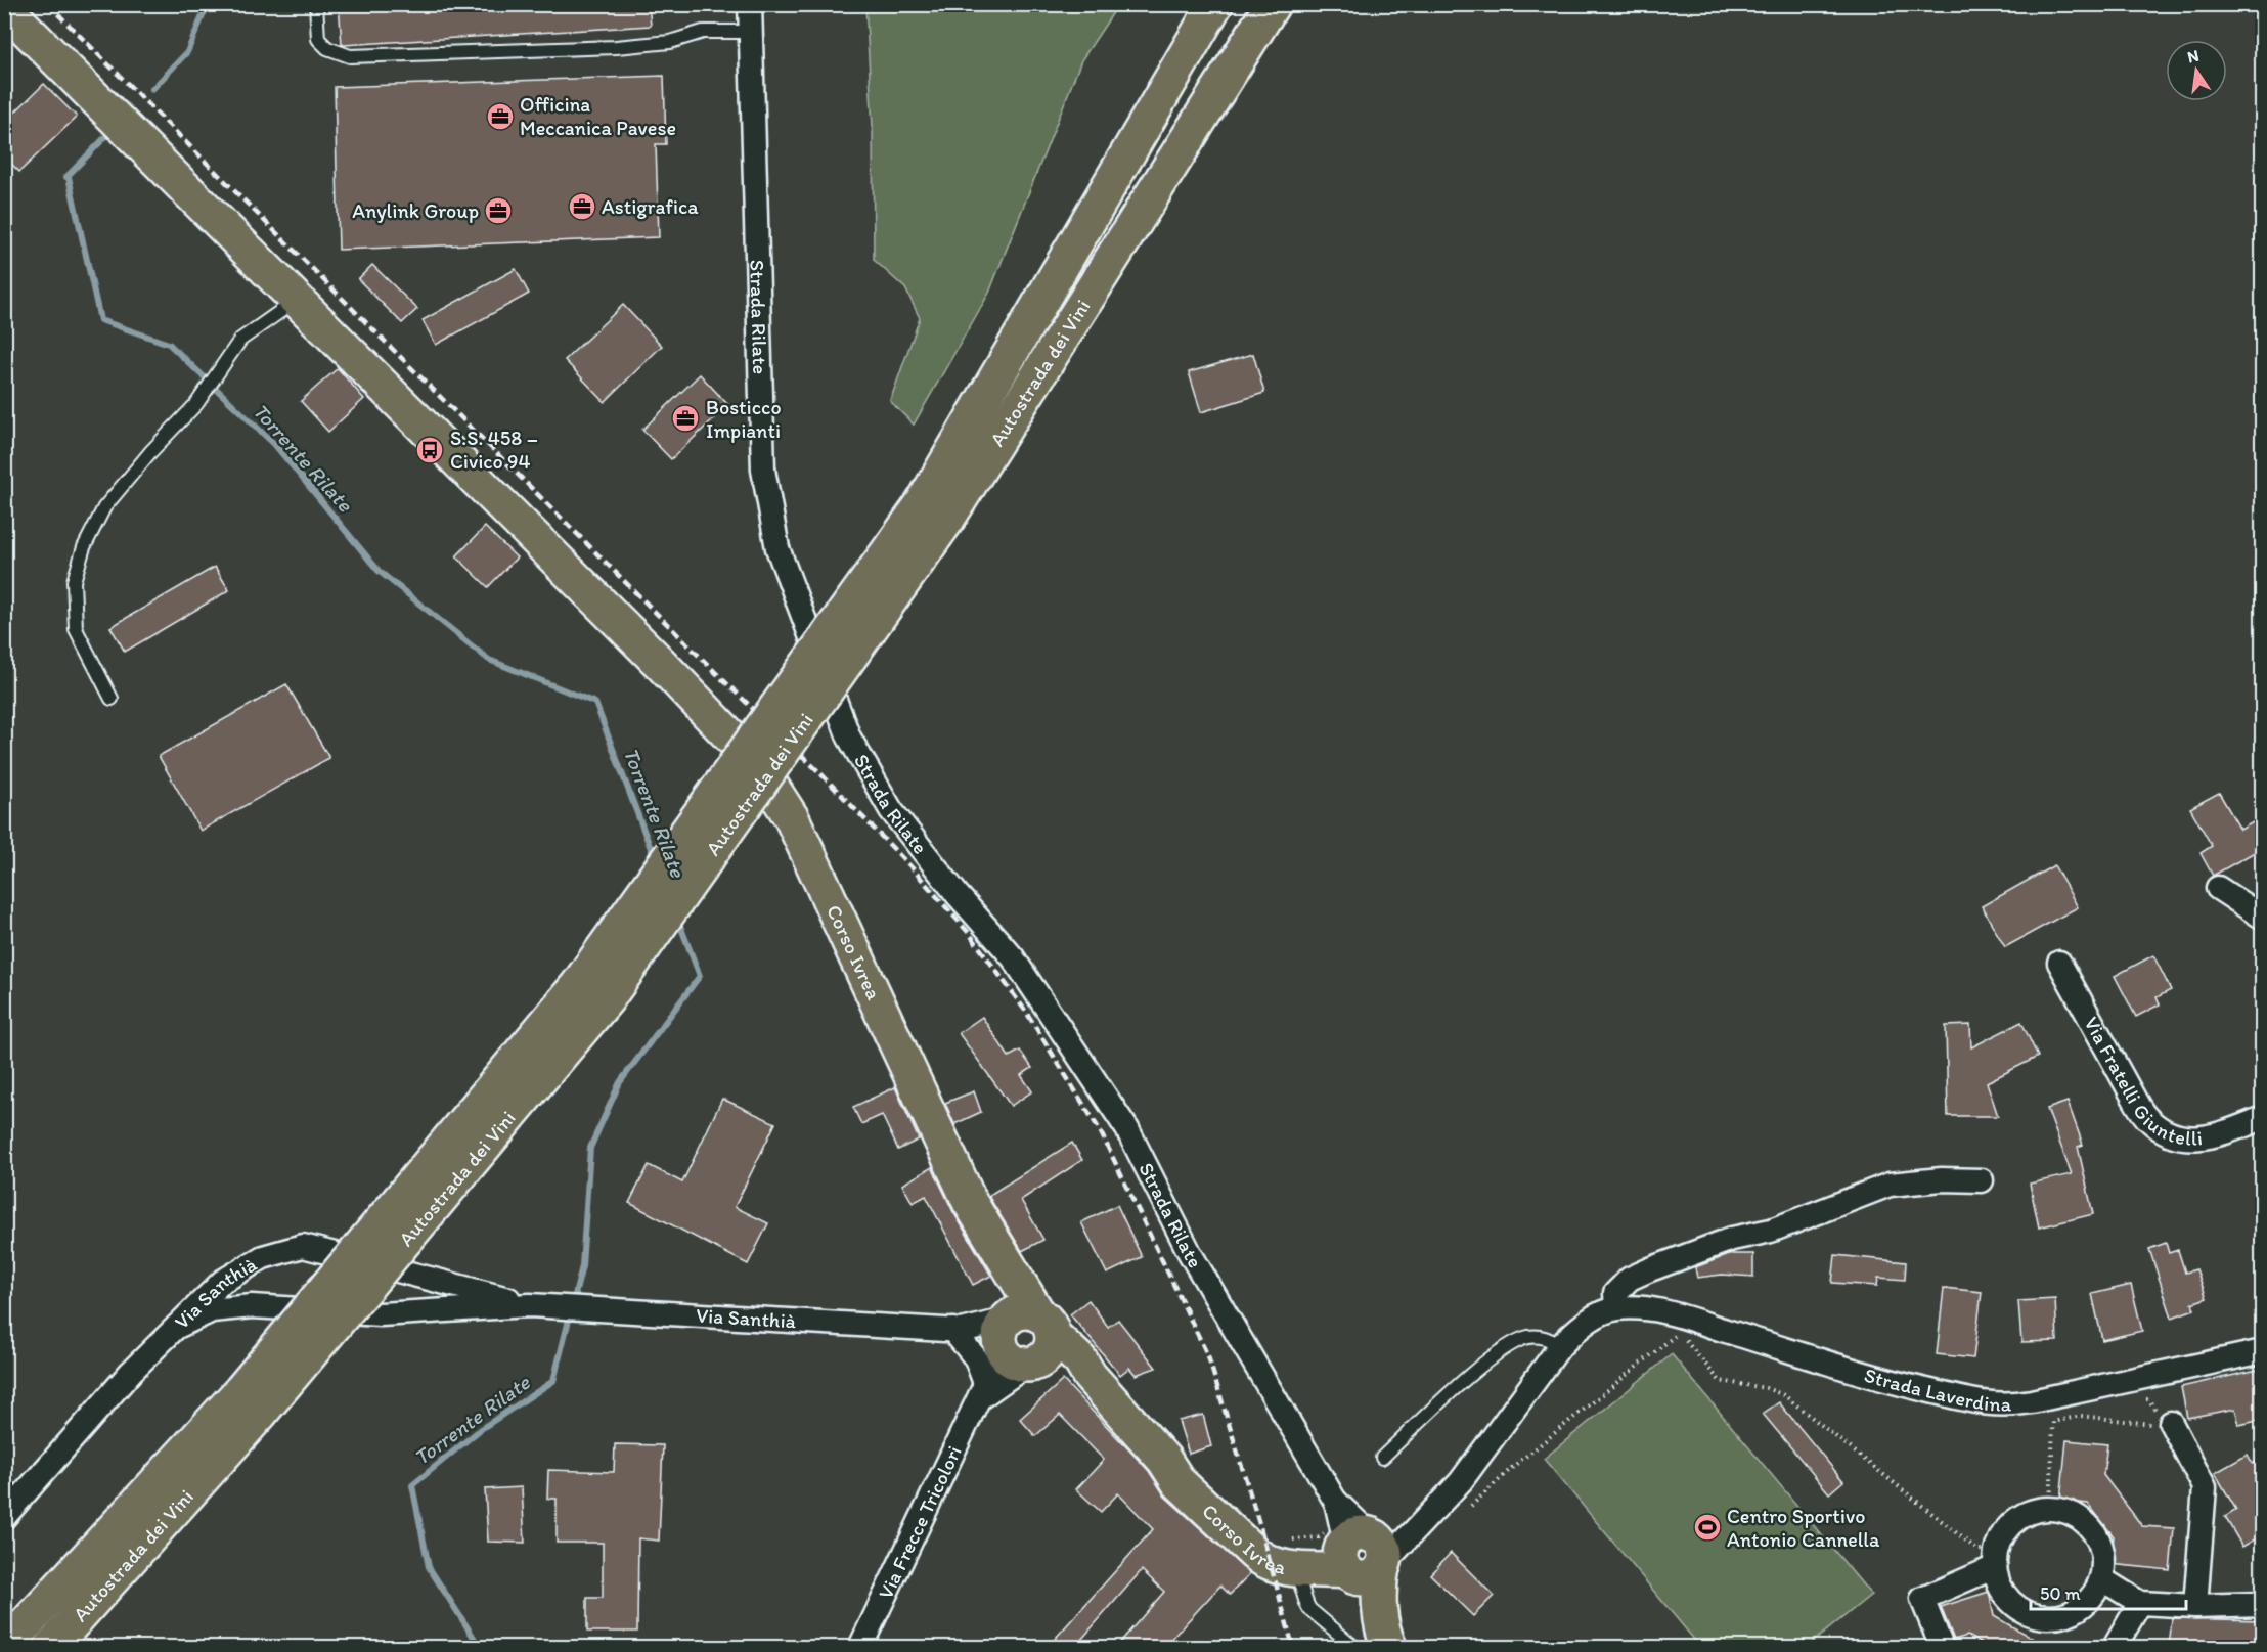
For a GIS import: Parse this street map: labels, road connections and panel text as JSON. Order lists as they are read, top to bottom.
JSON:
{
  "streets": {
    "main road": ["Autostrada dei Vini", "Corso Ivrea"],
    "street": [
      "Strada Rilate",
      "Via Fratelli Giuntelli",
      "Via Santhià",
      "Strada Laverdina",
      "Via Frecce Tricolori"
    ]
  },
  "crossings": [
    ["Strada Rilate", "Corso Ivrea"],
    ["Strada Rilate", "Strada Laverdina"],
    ["Corso Ivrea", "Via Santhià"],
    ["Corso Ivrea", "Strada Laverdina"],
    ["Corso Ivrea", "Via Frecce Tricolori"],
    ["Via Santhià", "Via Frecce Tricolori"]
  ],
  "water": ["Torrente Rilate"],
  "places": {
    "office": [
      "Officina Meccanica Pavese",
      "Astigrafica",
      "Anylink Group",
      "Bosticco Impianti"
    ],
    "bus stop": ["S.S. 458 – Civico 94"],
    "sports": ["Centro Sportivo Antonio Cannella"]
  },
  "scale_bar": "50 m",
  "north": "top"
}
